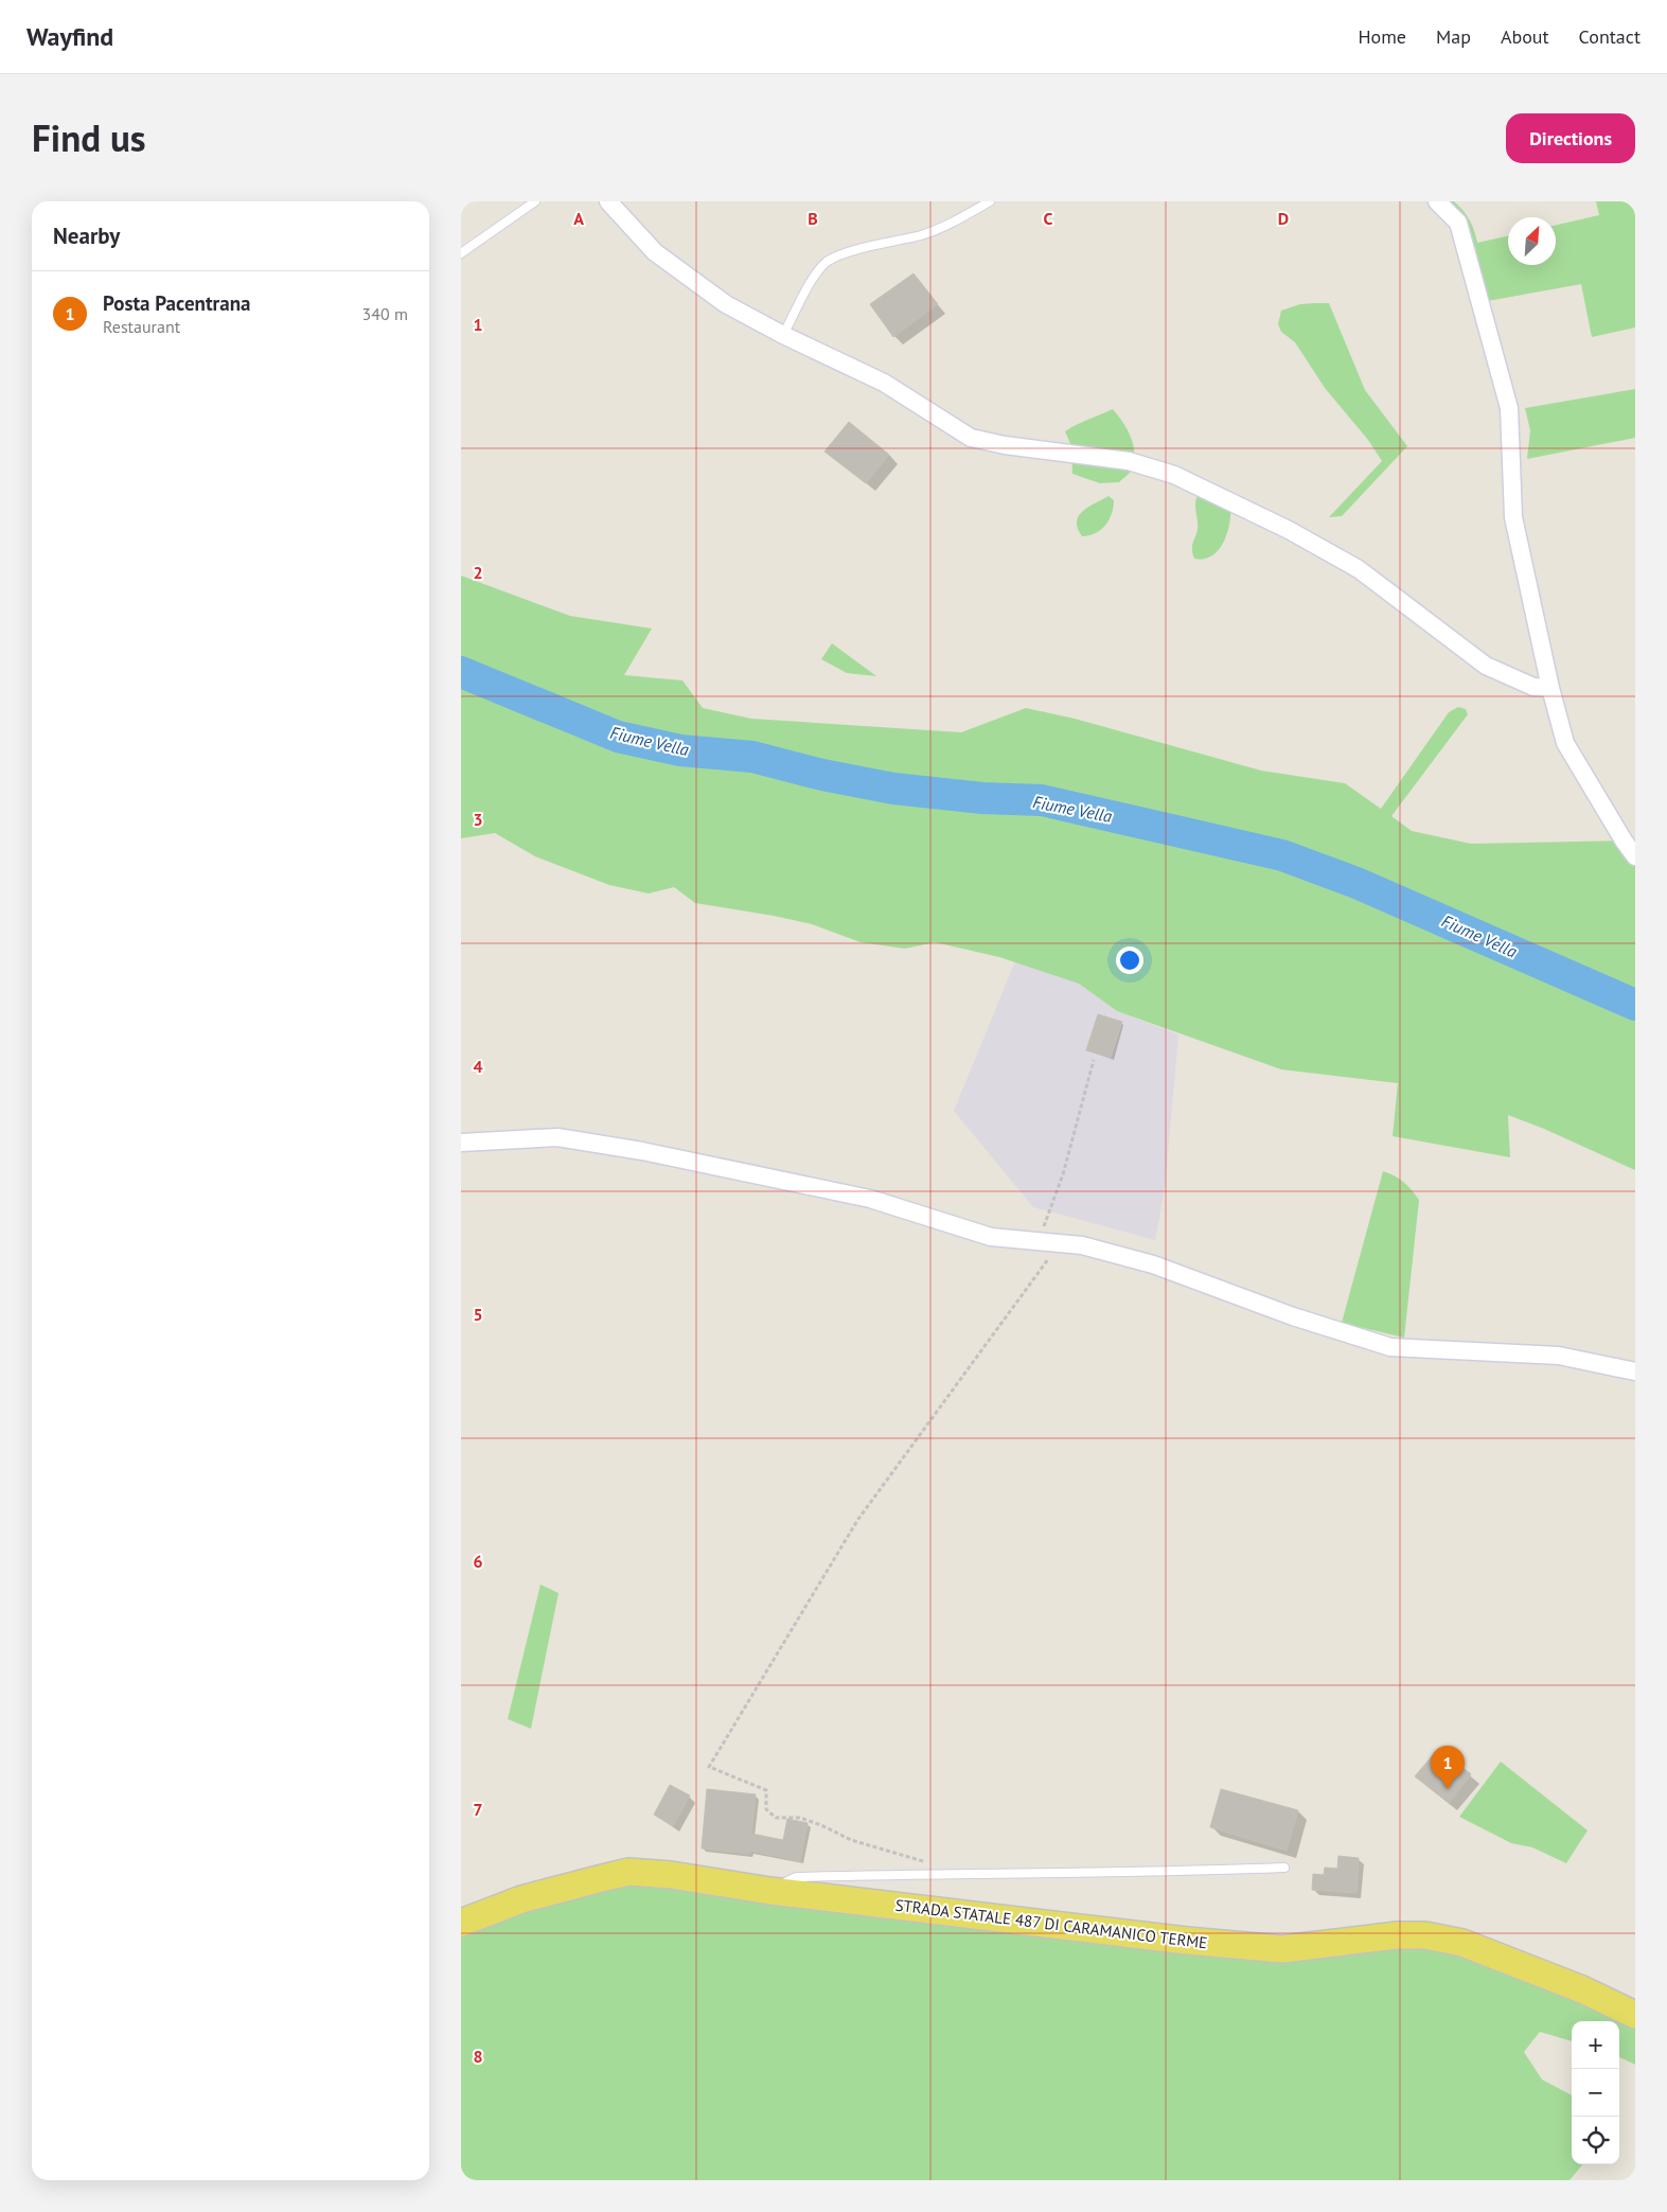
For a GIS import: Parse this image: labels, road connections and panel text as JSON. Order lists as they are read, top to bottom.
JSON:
{
  "streets": {
    "main road": ["STRADA STATALE 487 DI CARAMANICO TERME"]
  },
  "water": ["Fiume Vella"],
  "north": "top right",
  "page": {
    "header": "Wayfind",
    "nav": [
      "Home",
      "Map",
      "About",
      "Contact"
    ],
    "title": "Find us",
    "buttons": "Directions",
    "heading": "Nearby",
    "list": [
      {
        "mark": "1",
        "name": "Posta Pacentrana",
        "note": "Restaurant",
        "value": "340 m"
      }
    ],
    "pins": "1",
    "map_buttons": ["+", "−"]
  },
  "grid": {
    "columns": [
      "A",
      "B",
      "C",
      "D"
    ],
    "rows": [
      "1",
      "2",
      "3",
      "4",
      "5",
      "6",
      "7",
      "8"
    ]
  }
}
